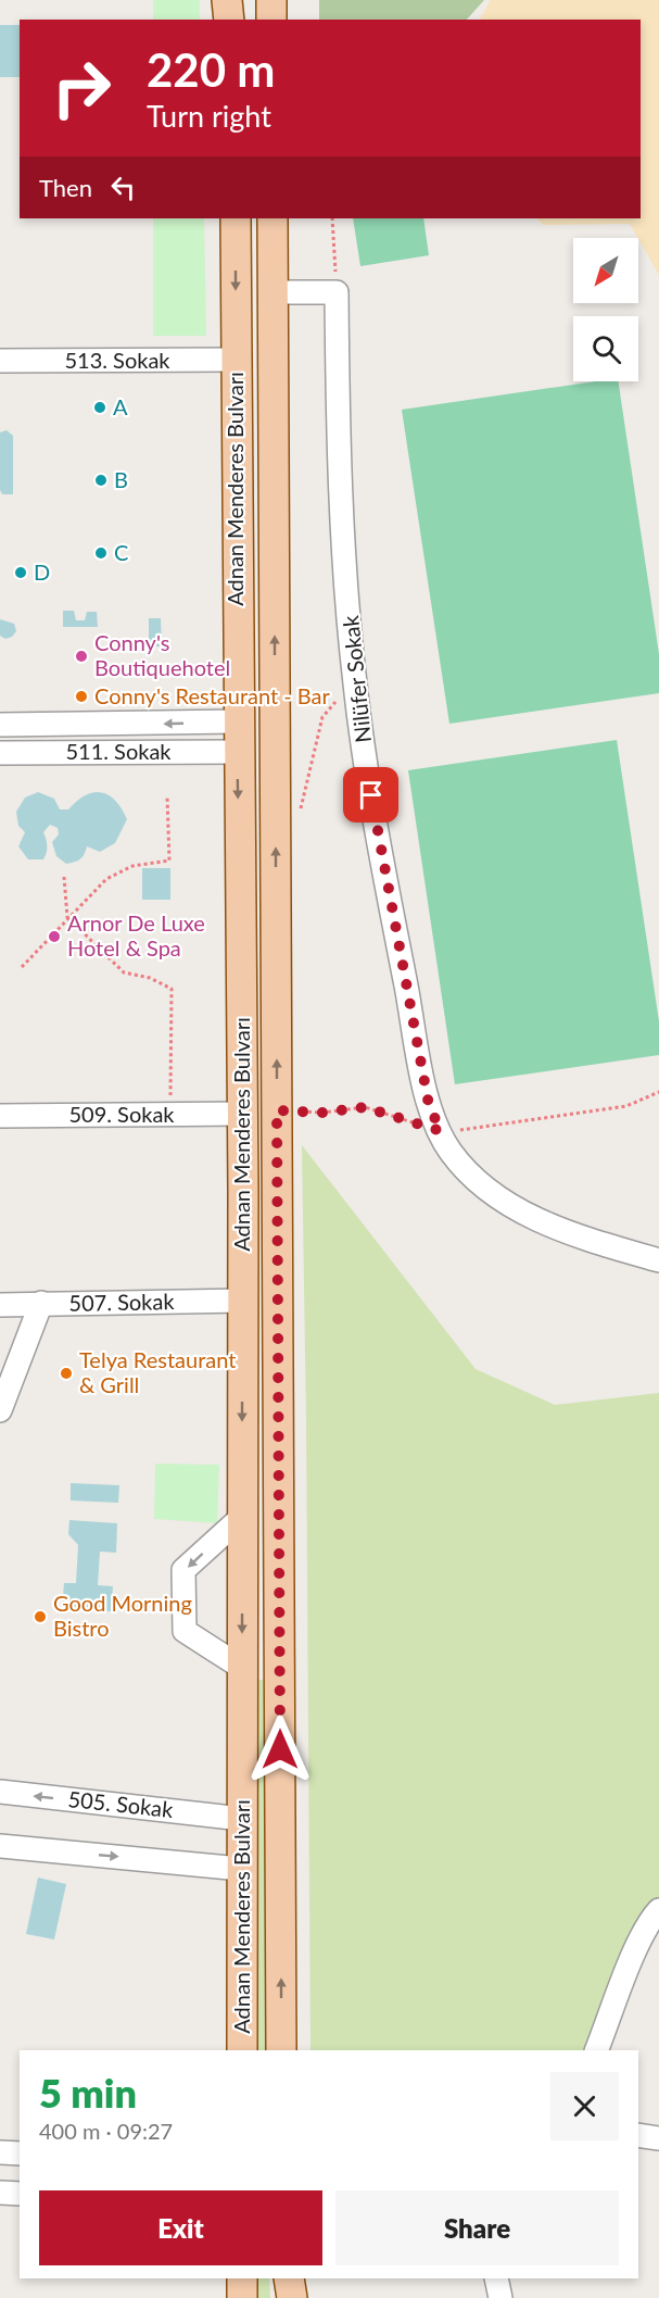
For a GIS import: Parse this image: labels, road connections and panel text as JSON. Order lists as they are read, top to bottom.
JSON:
{
  "streets": {
    "main road": ["Adnan Menderes Bulvarı"],
    "street": [
      "513. Sokak",
      "Nilüfer Sokak",
      "511. Sokak",
      "509. Sokak",
      "507. Sokak",
      "505. Sokak"
    ]
  },
  "crossings": [
    ["513. Sokak", "Adnan Menderes Bulvarı"],
    ["Adnan Menderes Bulvarı", "511. Sokak"],
    ["Adnan Menderes Bulvarı", "509. Sokak"],
    ["Adnan Menderes Bulvarı", "507. Sokak"],
    ["Adnan Menderes Bulvarı", "505. Sokak"]
  ],
  "places": [
    "A",
    "B",
    "C",
    "D",
    "Conny's Boutiquehotel",
    "Conny's Restaurant - Bar",
    "Arnor De Luxe Hotel & Spa",
    "Telya Restaurant & Grill",
    "Good Morning Bistro"
  ],
  "north": "bottom left",
  "page": {
    "turn": ["220 m", "Turn right"],
    "then": "Then",
    "heading": ["5 min", "400 m · 09:27"],
    "buttons": ["Exit", "Share"]
  }
}
